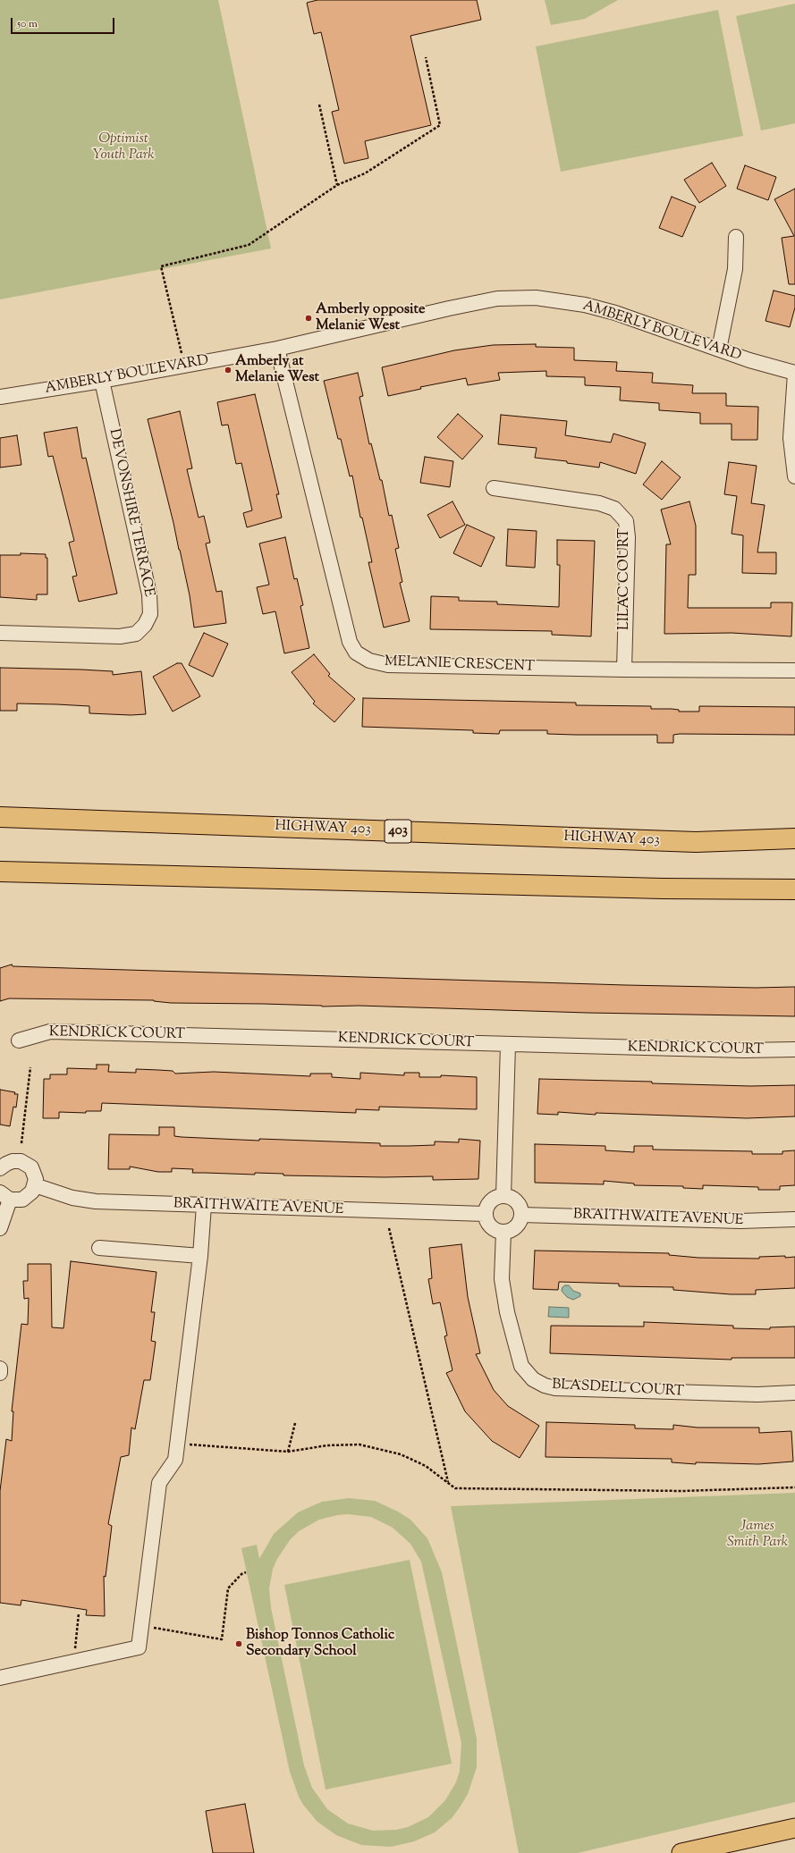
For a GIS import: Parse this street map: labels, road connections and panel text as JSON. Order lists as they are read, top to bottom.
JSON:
{
  "streets": {
    "highway": ["HIGHWAY 403", "403"],
    "street": [
      "AMBERLY BOULEVARD",
      "DEVONSHIRE TERRACE",
      "LILAC COURT",
      "MELANIE CRESCENT",
      "KENDRICK COURT",
      "BRAITHWAITE AVENUE",
      "BLASDELL COURT"
    ]
  },
  "crossings": [
    ["AMBERLY BOULEVARD", "DEVONSHIRE TERRACE"],
    ["AMBERLY BOULEVARD", "MELANIE CRESCENT"],
    ["LILAC COURT", "MELANIE CRESCENT"],
    ["BRAITHWAITE AVENUE", "BLASDELL COURT"]
  ],
  "parks": ["Optimist Youth Park", "James Smith Park"],
  "places": ["Amberly opposite Melanie West", "Amberly at Melanie West", "Bishop Tonnos Catholic Secondary School"],
  "scale_bar": "50 m"
}
